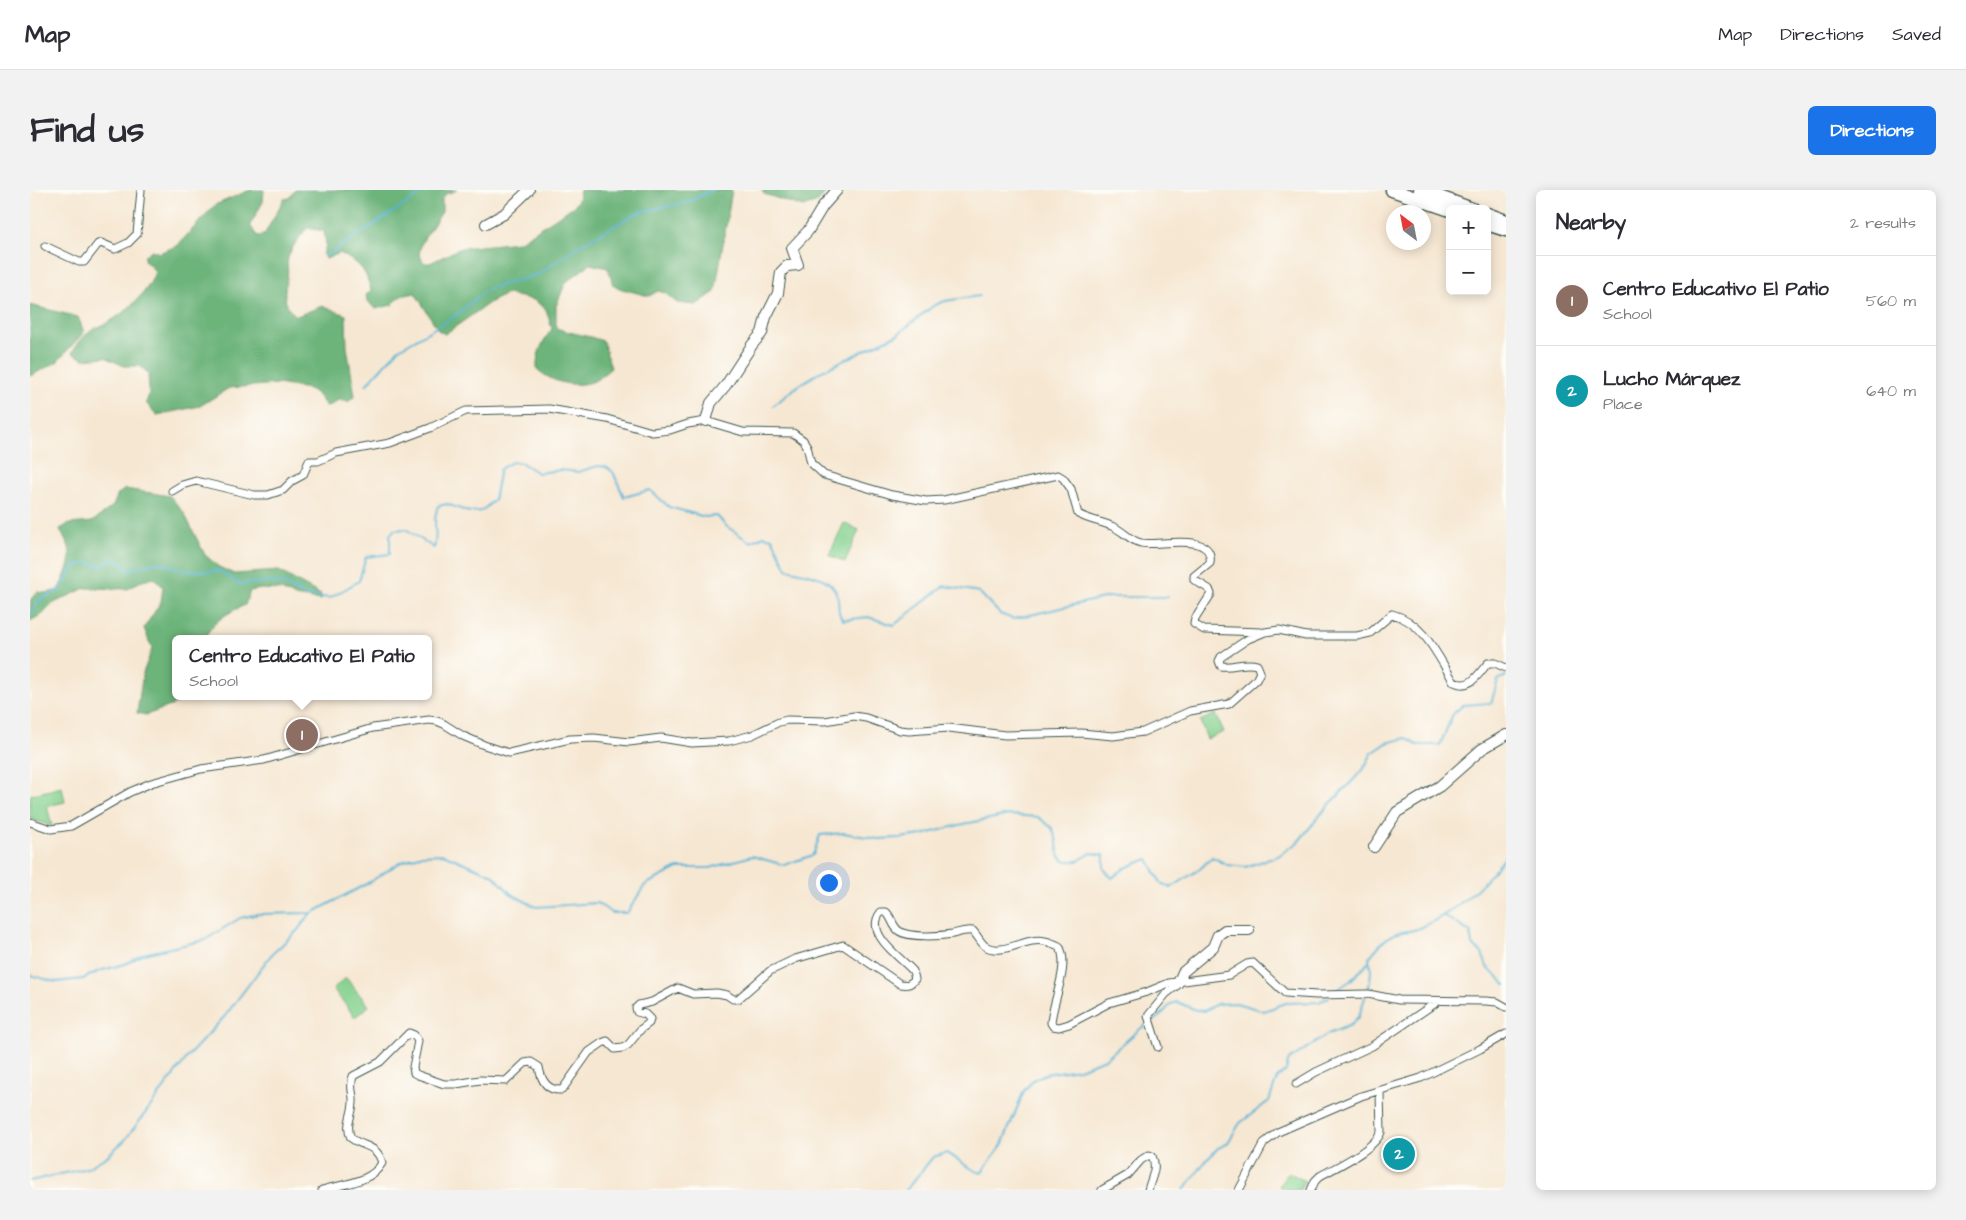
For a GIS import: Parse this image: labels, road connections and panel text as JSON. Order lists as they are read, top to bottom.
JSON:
{
  "north": "top left",
  "page": {
    "header": "Map",
    "nav": ["Map", "Directions", "Saved"],
    "title": "Find us",
    "buttons": "Directions",
    "heading": ["Nearby", "2 results"],
    "map_buttons": ["+", "−"],
    "list": [
      {
        "mark": "1",
        "name": "Centro Educativo El Patio",
        "note": "School",
        "value": "560 m"
      },
      {
        "mark": "2",
        "name": "Lucho Márquez",
        "note": "Place",
        "value": "640 m"
      }
    ],
    "popup": ["Centro Educativo El Patio", "School"],
    "pins": ["1", "2"]
  }
}
